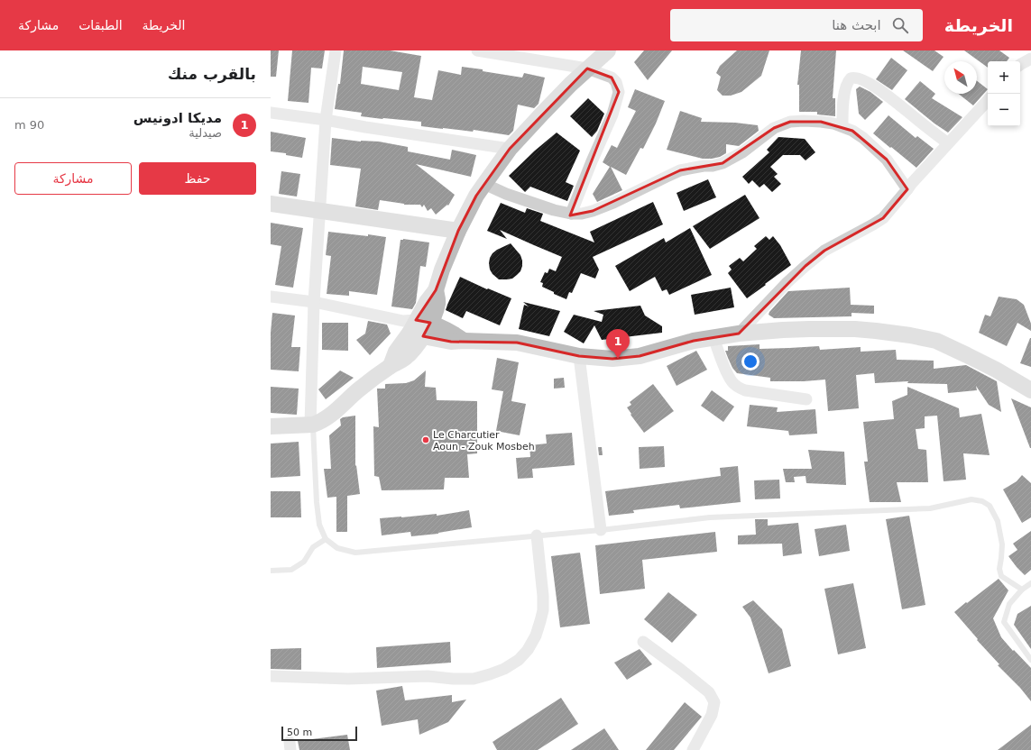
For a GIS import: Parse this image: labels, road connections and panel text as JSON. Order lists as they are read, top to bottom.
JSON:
{
  "places": ["Le Charcutier Aoun - Zouk Mosbeh"],
  "scale_bar": "50 m",
  "north": "top left",
  "page": {
    "header": "الخريطة",
    "search": "ابحث هنا",
    "nav": ["الخريطة", "الطبقات", "مشاركة"],
    "heading": "بالقرب منك",
    "map_buttons": ["+", "−"],
    "list": [
      {
        "mark": "1",
        "name": "مديكا ادونيس",
        "note": "صيدلية",
        "value": "90 m"
      }
    ],
    "buttons": ["حفظ", "مشاركة"],
    "pins": "1",
    "scale": "50 m"
  }
}
